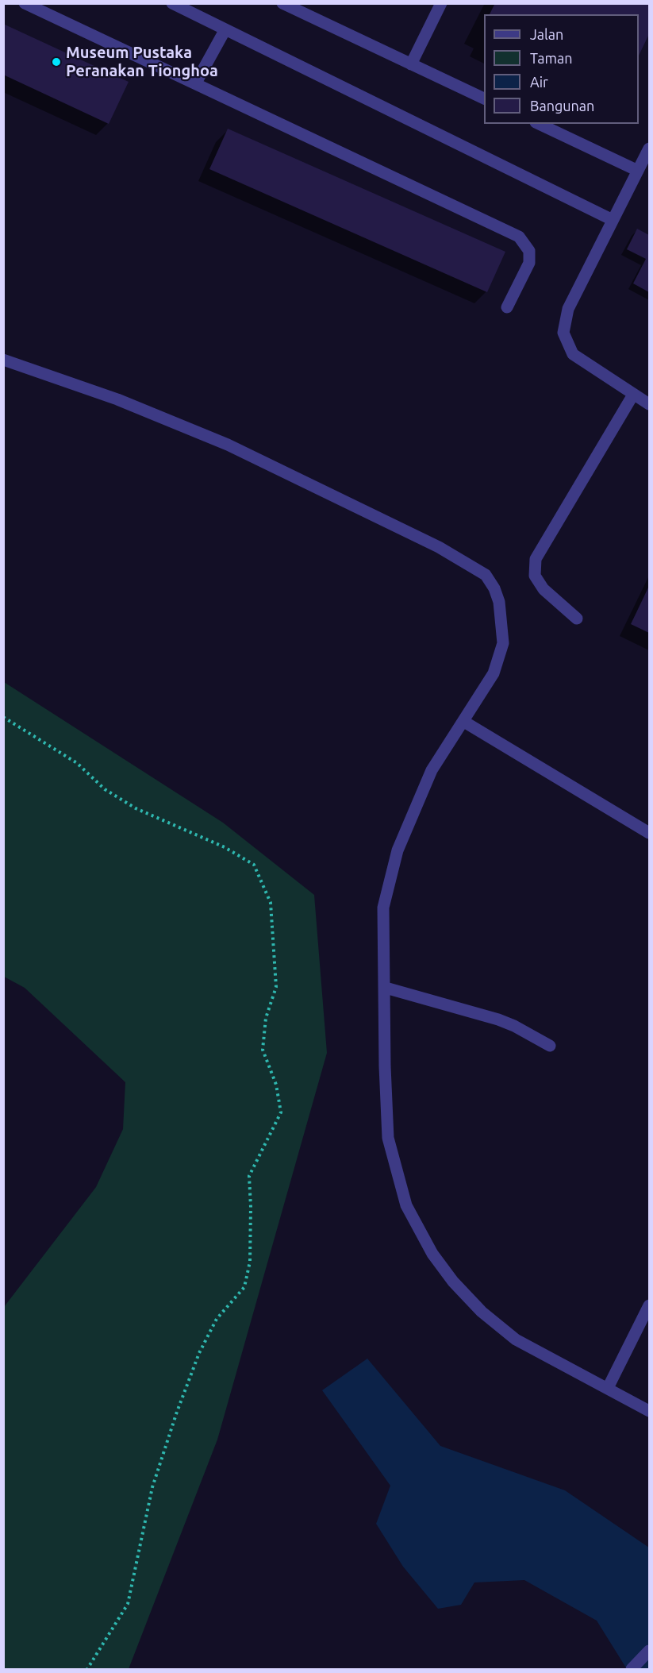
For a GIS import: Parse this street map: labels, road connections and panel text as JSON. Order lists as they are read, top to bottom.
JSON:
{
  "places": ["Museum Pustaka Peranakan Tionghoa"],
  "legend": [
    "Jalan",
    "Taman",
    "Air",
    "Bangunan"
  ]
}
